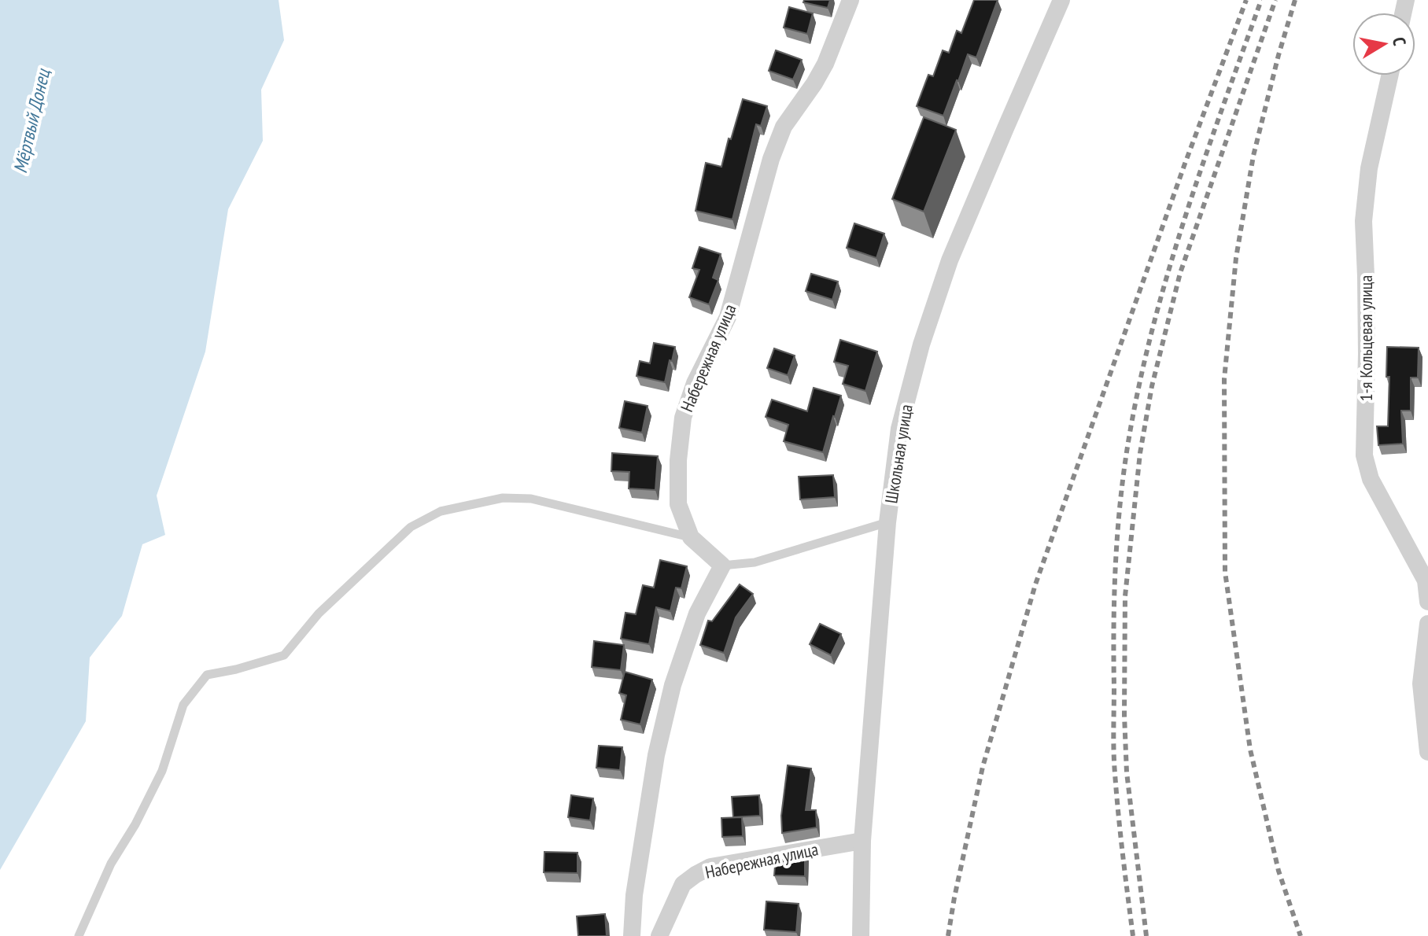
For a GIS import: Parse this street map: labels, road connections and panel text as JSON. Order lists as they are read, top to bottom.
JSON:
{
  "streets": {
    "street": ["1-я Кольцевая улица", "Набережная улица", "Школьная улица"]
  },
  "crossings": [
    ["Набережная улица", "Школьная улица"]
  ],
  "water": ["Мёртвый Донец"],
  "north": "right"
}
